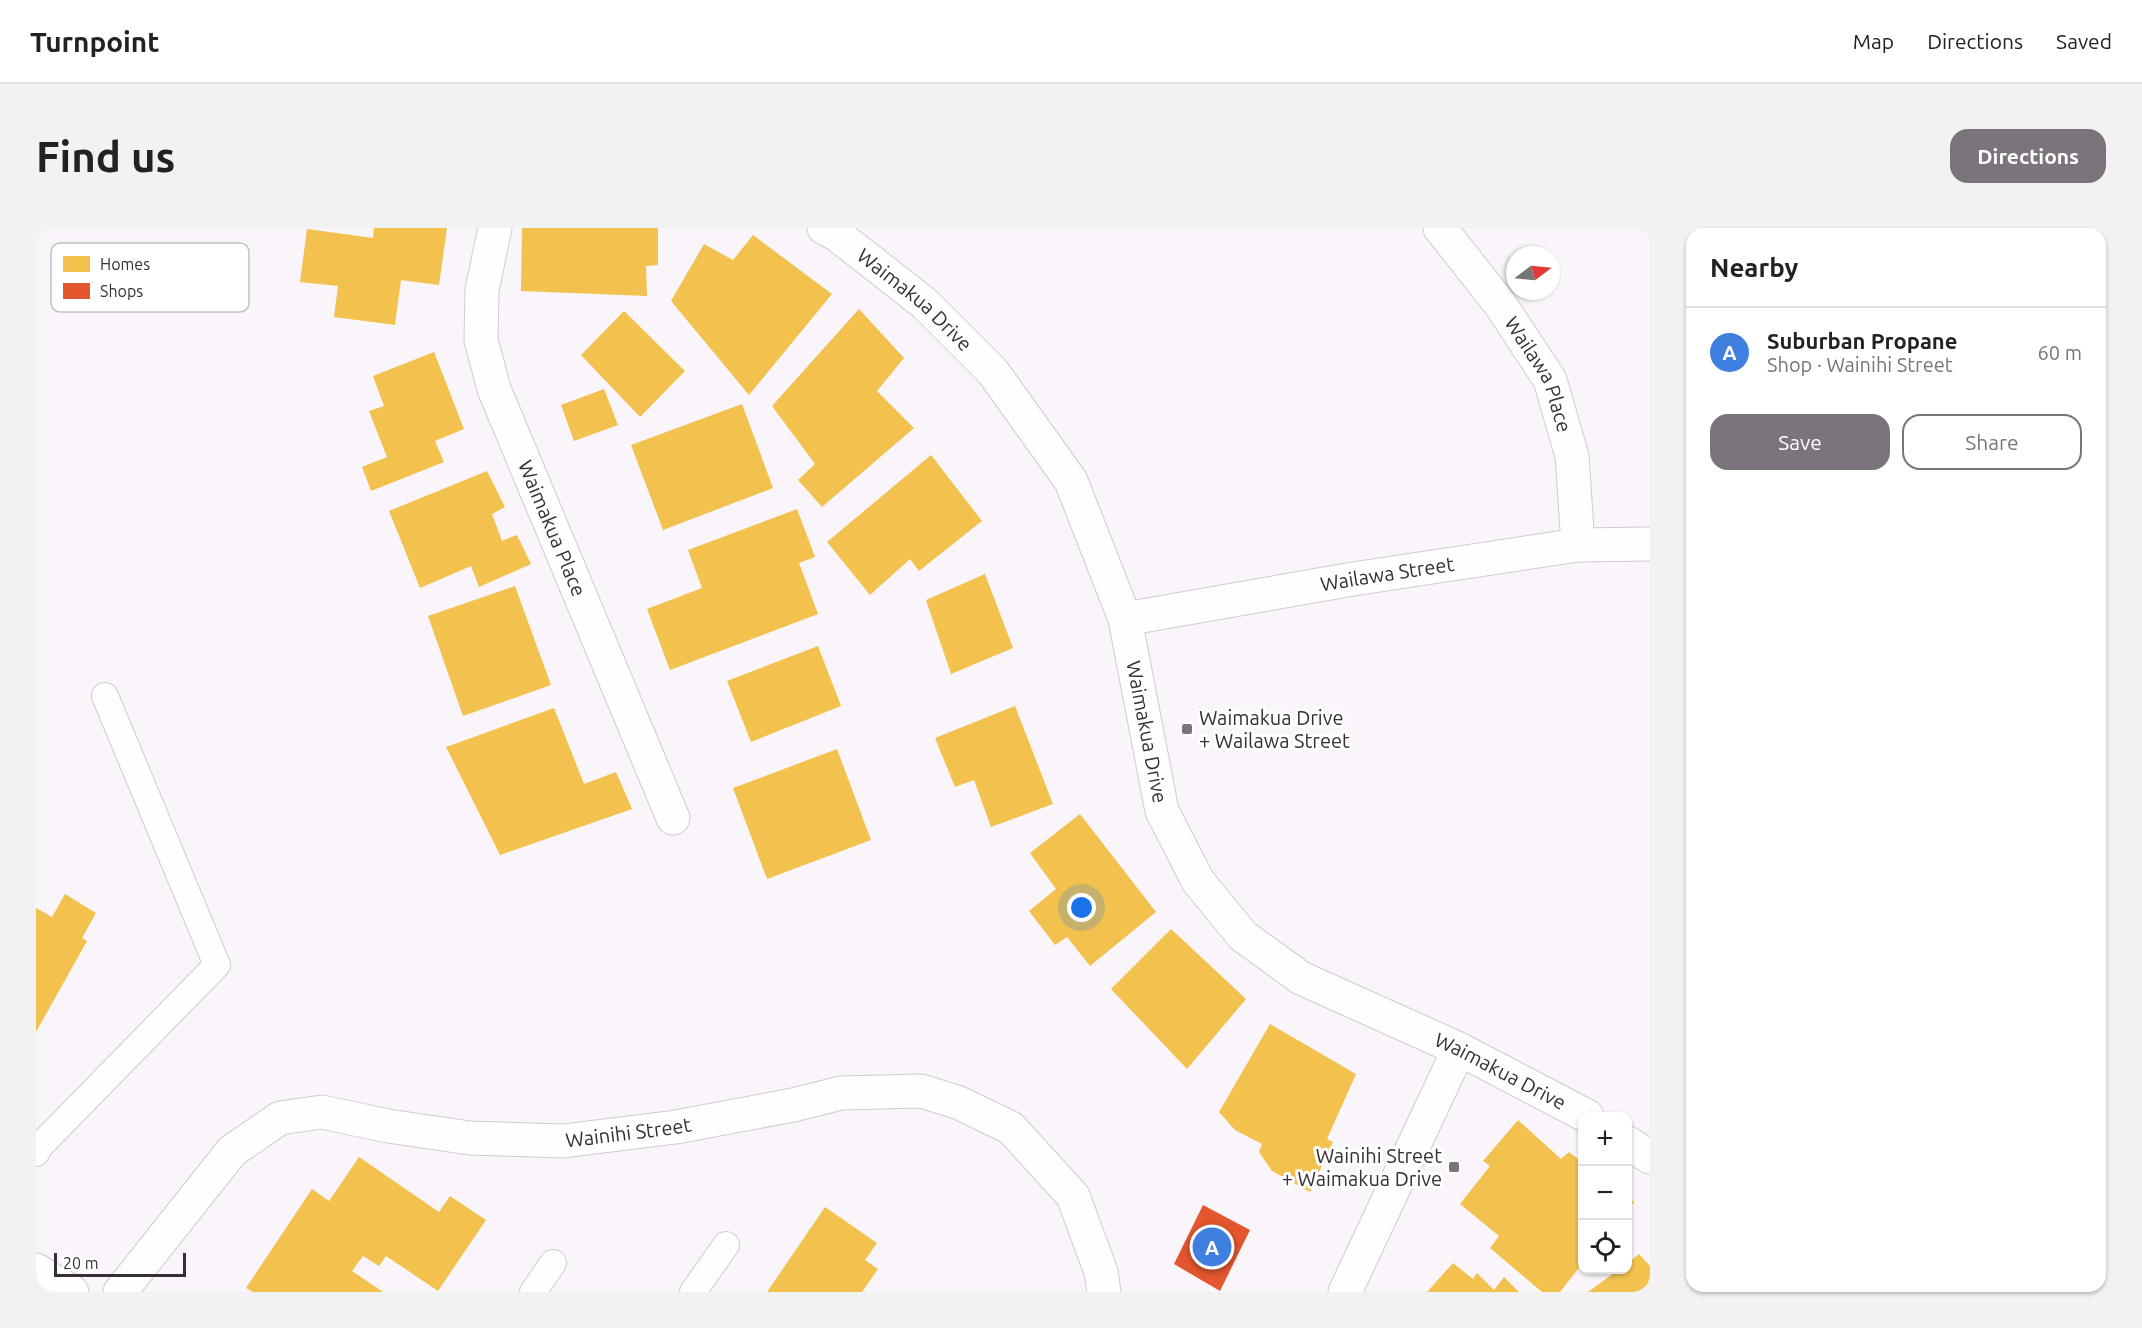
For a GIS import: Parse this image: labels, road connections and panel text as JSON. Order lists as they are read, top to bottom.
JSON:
{
  "streets": {
    "street": [
      "Waimakua Drive",
      "Wailawa Place",
      "Waimakua Place",
      "Wailawa Street",
      "Wainihi Street"
    ]
  },
  "crossings": [
    ["Waimakua Drive", "Wailawa Street"],
    ["Wailawa Place", "Wailawa Street"]
  ],
  "places": {
    "transit": ["Waimakua Drive + Wailawa Street", "Wainihi Street + Waimakua Drive"]
  },
  "legend": ["Homes", "Shops"],
  "scale_bar": "20 m",
  "north": "right",
  "page": {
    "header": "Turnpoint",
    "nav": ["Map", "Directions", "Saved"],
    "buttons": [
      "Directions",
      ["Save", "Share"]
    ],
    "title": "Find us",
    "heading": "Nearby",
    "list": [
      {
        "mark": "A",
        "name": "Suburban Propane",
        "note": "Shop · Wainihi Street",
        "value": "60 m"
      }
    ],
    "map_buttons": ["+", "−"],
    "pins": "A",
    "scale": "20 m"
  }
}
